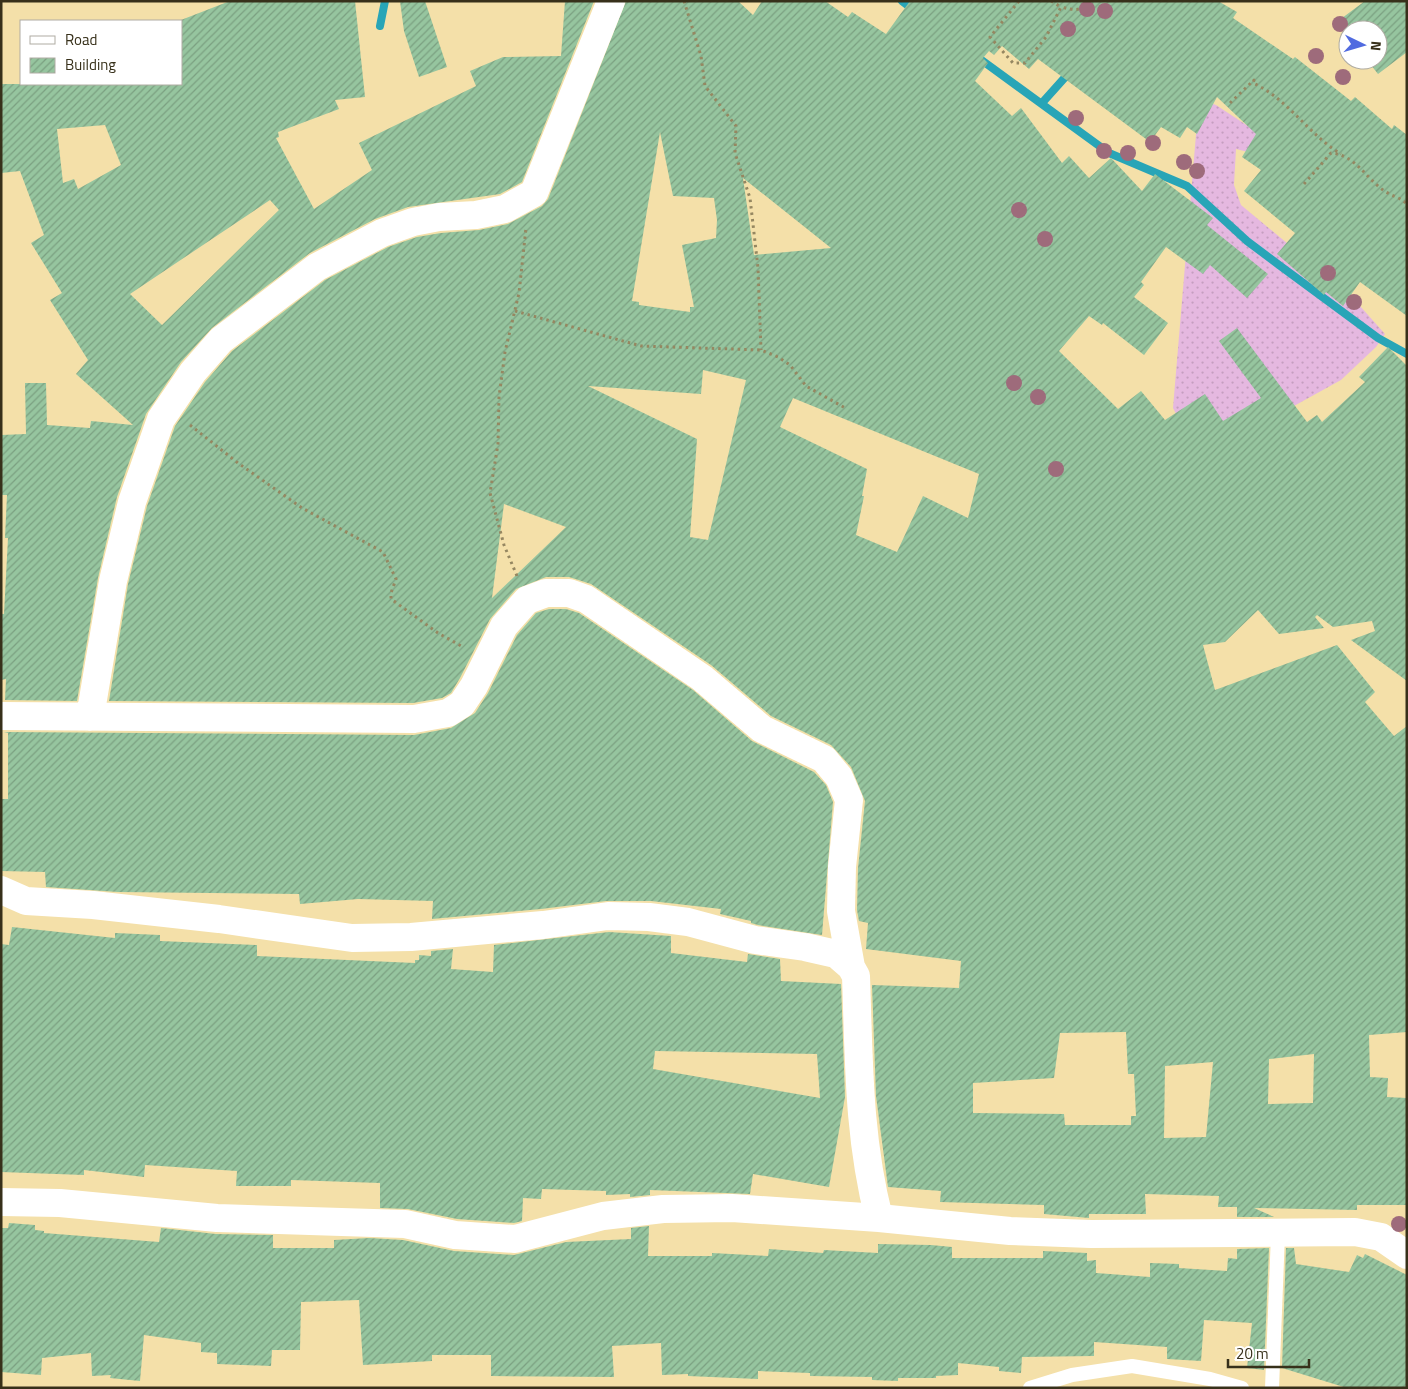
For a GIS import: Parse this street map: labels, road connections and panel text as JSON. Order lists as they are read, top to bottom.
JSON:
{
  "legend": ["Road", "Building"],
  "scale_bar": "20 m",
  "north": "right"
}
